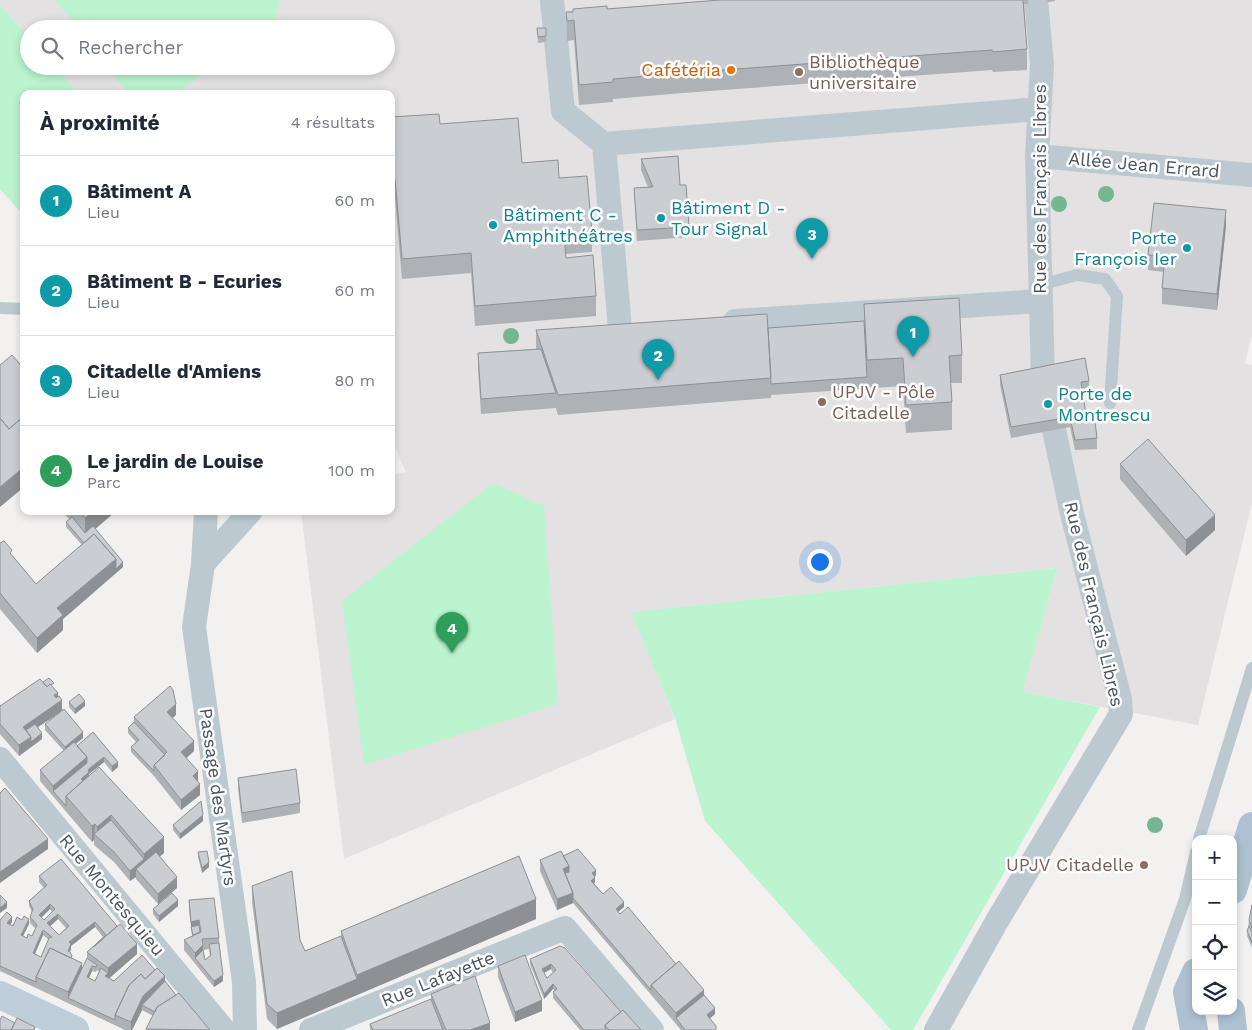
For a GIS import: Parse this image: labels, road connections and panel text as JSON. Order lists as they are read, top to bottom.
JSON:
{
  "streets": {
    "street": [
      "Allée Jean Errard",
      "Rue des Français Libres",
      "Passage des Martyrs",
      "Rue Montesquieu",
      "Rue Lafayette"
    ]
  },
  "crossings": [
    ["Allée Jean Errard", "Rue des Français Libres"]
  ],
  "places": [
    "Cafétéria",
    "Bibliothèque universitaire",
    "Bâtiment D - Tour Signal",
    "Bâtiment C - Amphithéâtres",
    "Porte François Ier",
    "UPJV - Pôle Citadelle",
    "Porte de Montrescu",
    "UPJV Citadelle"
  ],
  "page": {
    "search": "Rechercher",
    "heading": ["À proximité", "4 résultats"],
    "list": [
      {
        "mark": "1",
        "name": "Bâtiment A",
        "note": "Lieu",
        "value": "60 m"
      },
      {
        "mark": "2",
        "name": "Bâtiment B - Ecuries",
        "note": "Lieu",
        "value": "60 m"
      },
      {
        "mark": "3",
        "name": "Citadelle d'Amiens",
        "note": "Lieu",
        "value": "80 m"
      },
      {
        "mark": "4",
        "name": "Le jardin de Louise",
        "note": "Parc",
        "value": "100 m"
      }
    ],
    "pins": [
      "3",
      "1",
      "2",
      "4"
    ],
    "map_buttons": ["+", "−"]
  }
}
